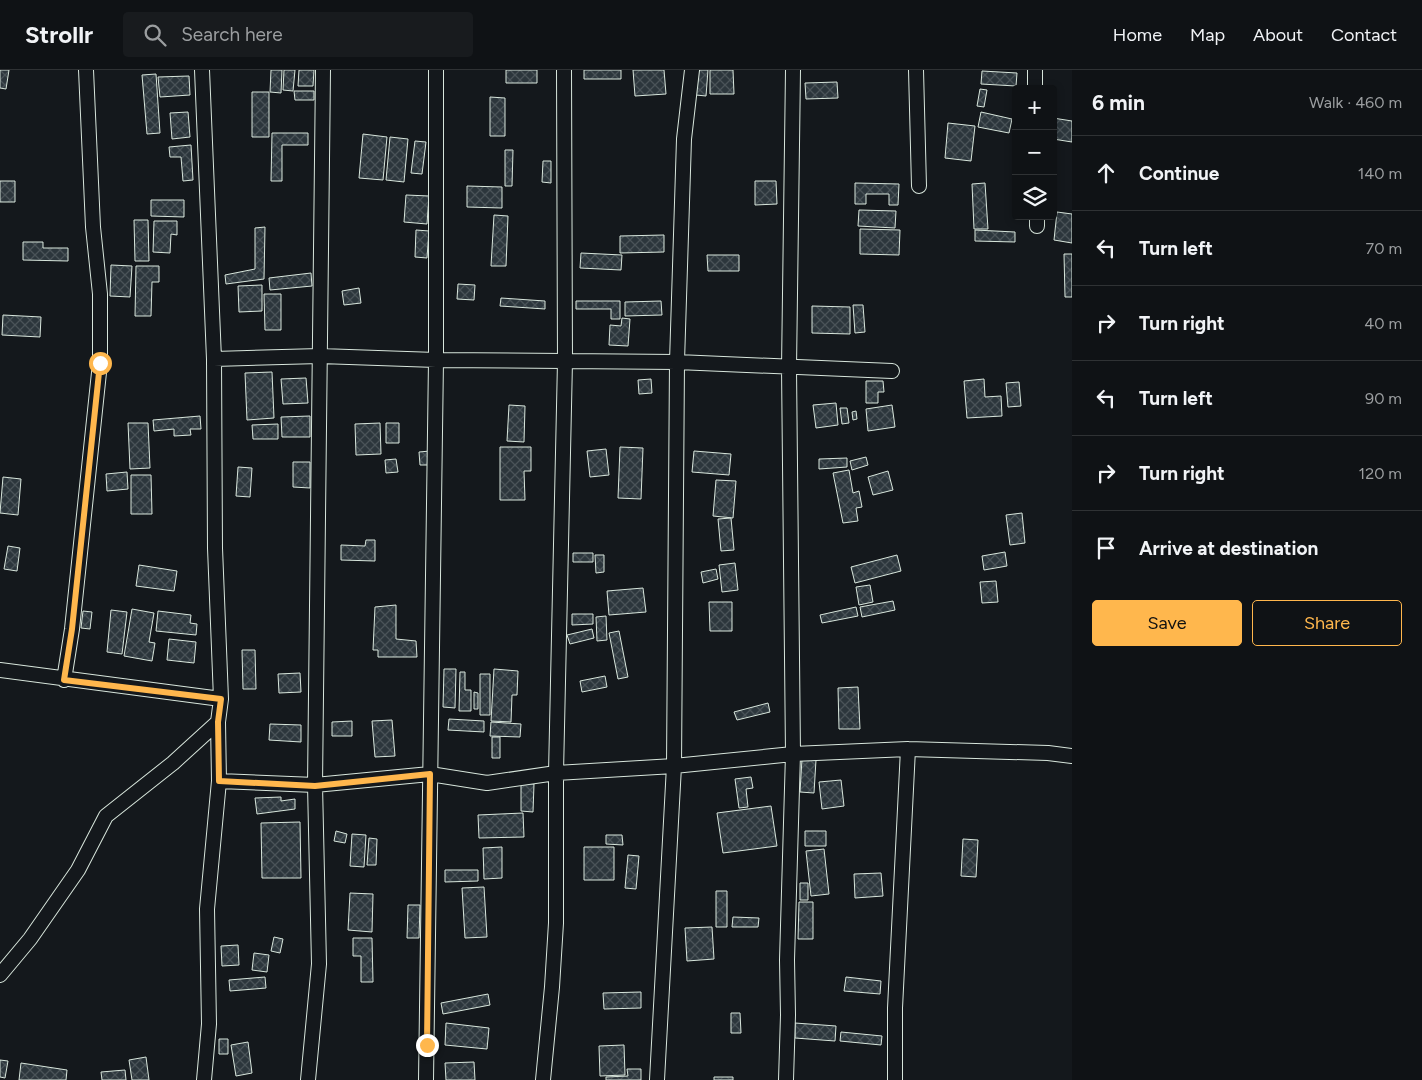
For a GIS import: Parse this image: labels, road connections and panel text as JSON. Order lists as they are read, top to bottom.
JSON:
{
  "page": {
    "header": "Strollr",
    "search": "Search here",
    "nav": [
      "Home",
      "Map",
      "About",
      "Contact"
    ],
    "heading": ["6 min", "Walk · 460 m"],
    "map_buttons": ["+", "−"],
    "list": [
      ["Continue", "140 m"],
      ["Turn left", "70 m"],
      ["Turn right", "40 m"],
      ["Turn left", "90 m"],
      ["Turn right", "120 m"],
      "Arrive at destination"
    ],
    "buttons": ["Save", "Share"]
  }
}
